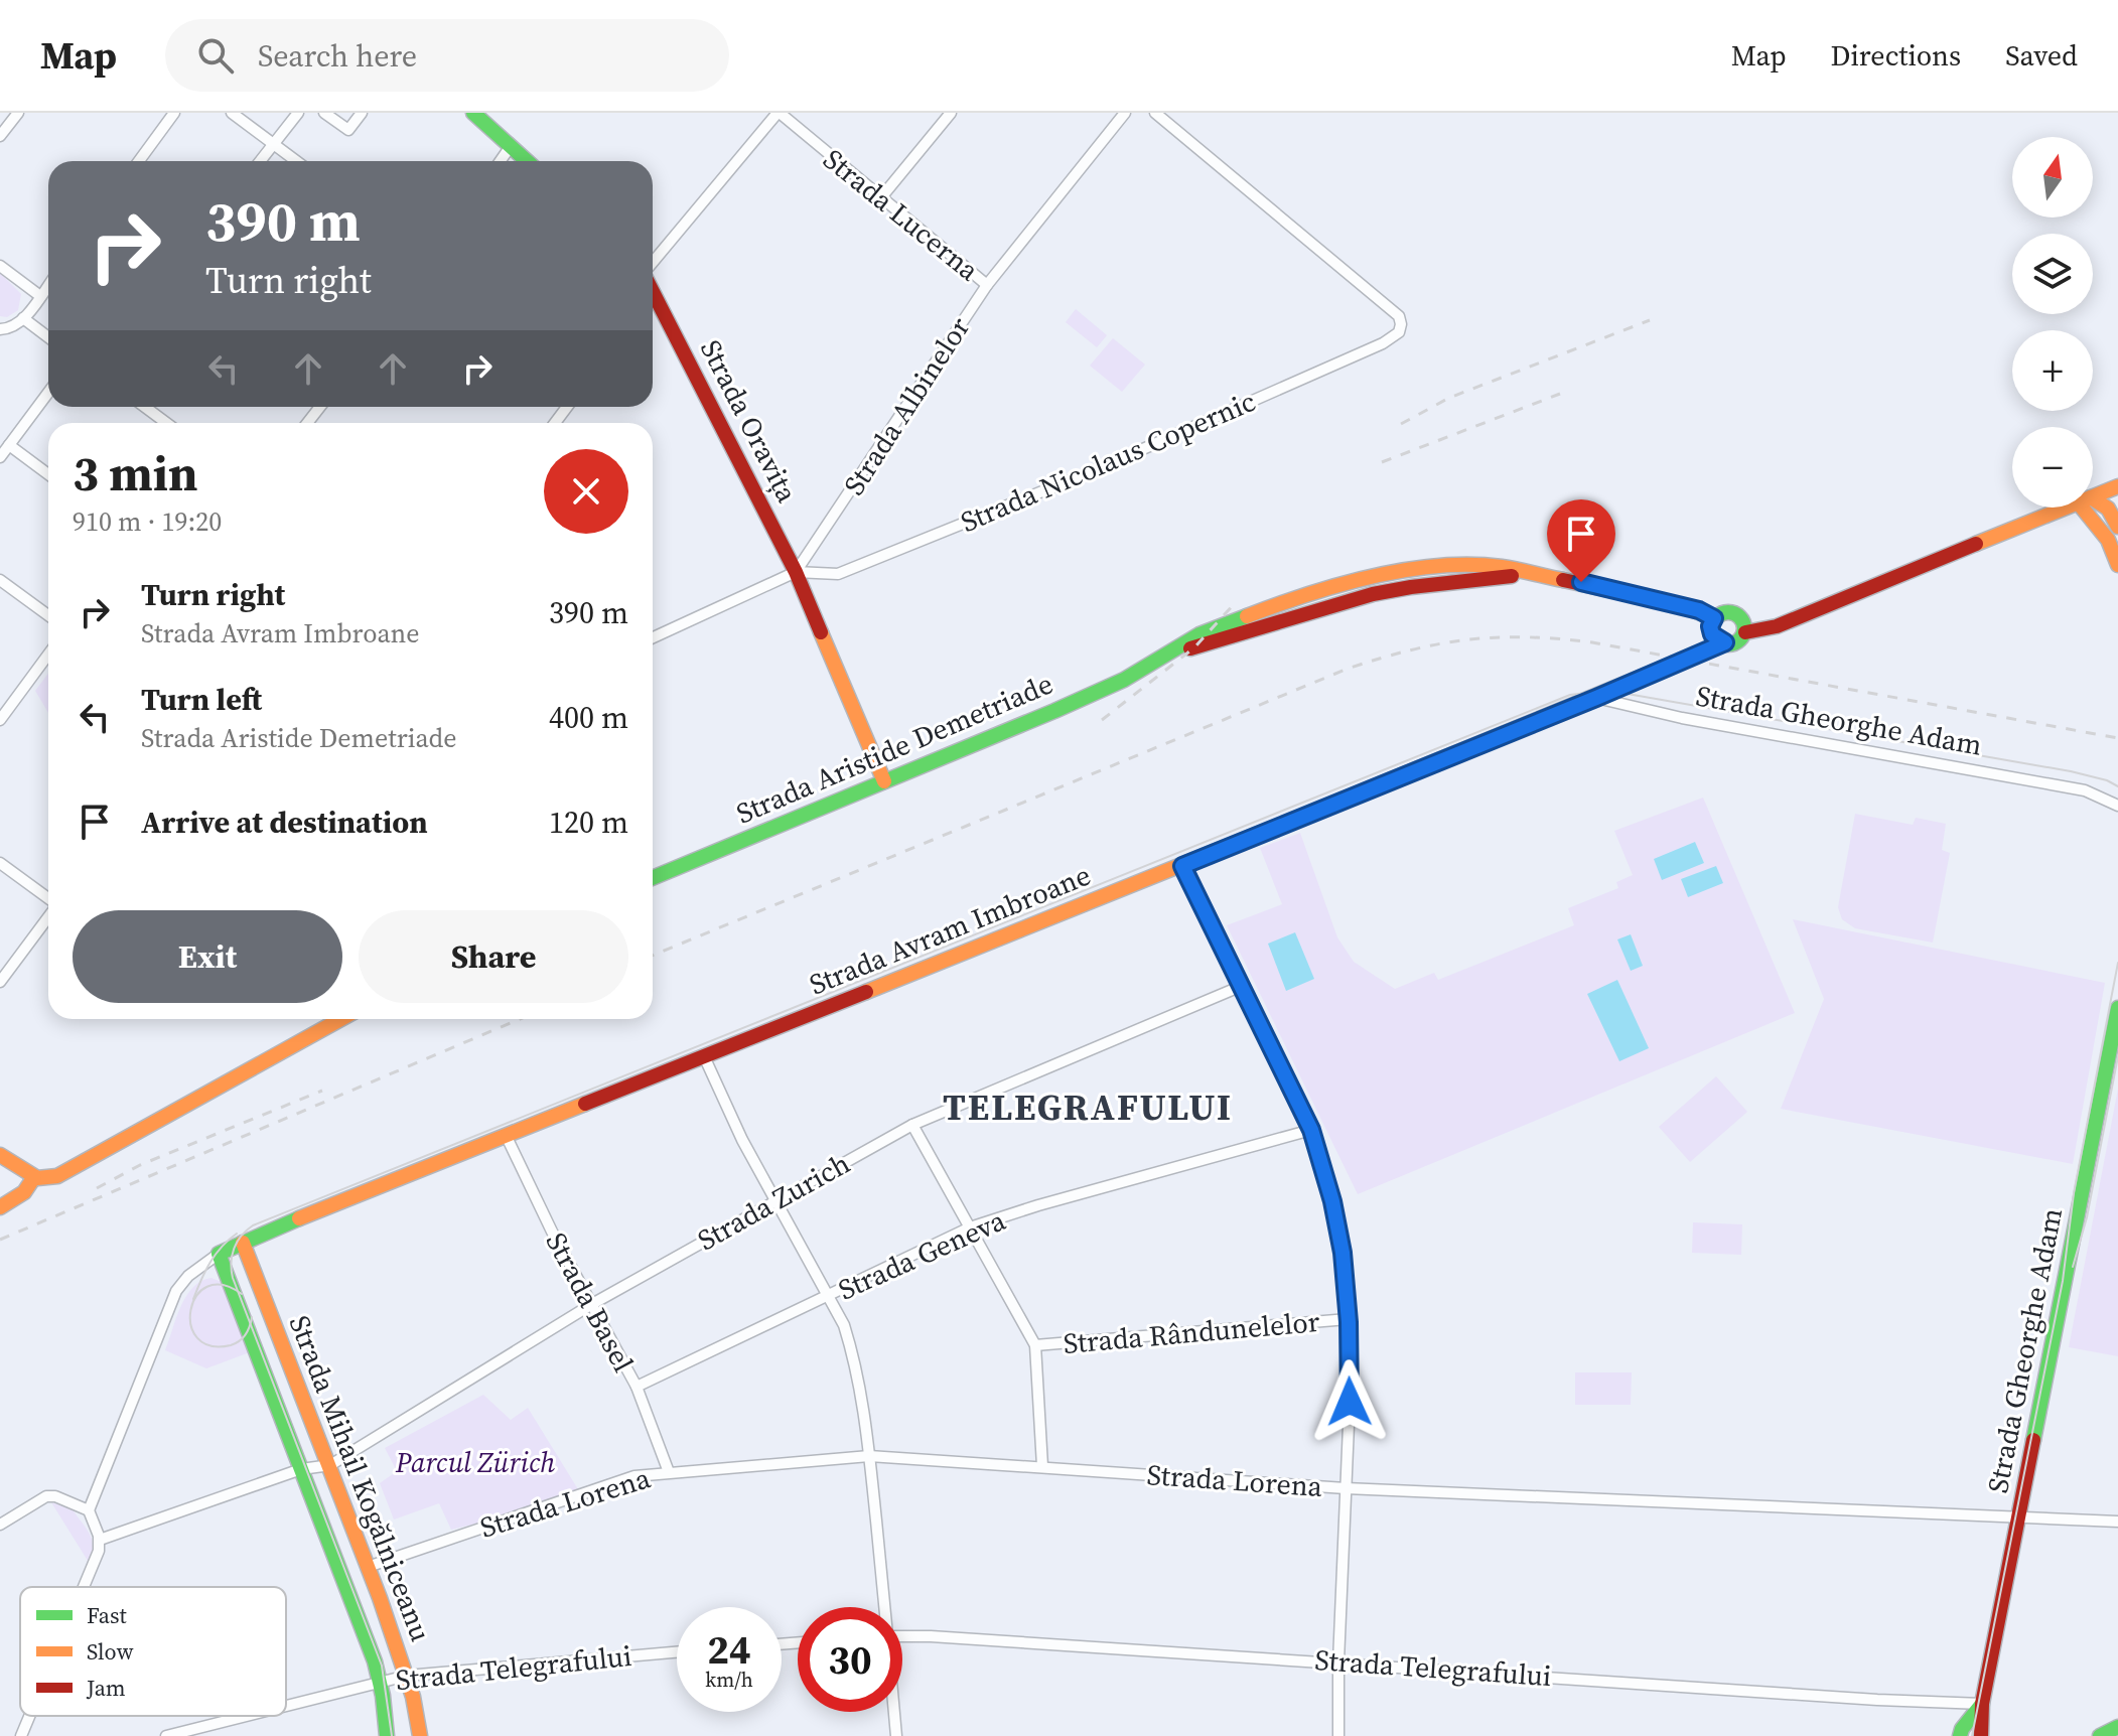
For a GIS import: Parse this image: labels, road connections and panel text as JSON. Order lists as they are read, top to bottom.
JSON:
{
  "streets": {
    "main road": [
      "Strada Oravița",
      "Strada Gheorghe Adam",
      "Strada Aristide Demetriade",
      "Strada Avram Imbroane",
      "Strada Mihail Kogălniceanu"
    ],
    "street": [
      "Strada Lucerna",
      "Strada Albinelor",
      "Strada Nicolaus Copernic",
      "Strada Zurich",
      "Strada Geneva",
      "Strada Basel",
      "Strada Rândunelelor",
      "Strada Lorena",
      "Strada Telegrafului"
    ]
  },
  "crossings": [
    ["Strada Lucerna", "Strada Albinelor"],
    ["Strada Albinelor", "Strada Oravița"],
    ["Strada Albinelor", "Strada Nicolaus Copernic"],
    ["Strada Oravița", "Strada Nicolaus Copernic"],
    ["Strada Oravița", "Strada Aristide Demetriade"],
    ["Strada Gheorghe Adam", "Strada Avram Imbroane"],
    ["Strada Gheorghe Adam", "Strada Lorena"],
    ["Strada Gheorghe Adam", "Strada Telegrafului"],
    ["Strada Aristide Demetriade", "Strada Avram Imbroane"],
    ["Strada Avram Imbroane", "Strada Basel"],
    ["Strada Avram Imbroane", "Strada Mihail Kogălniceanu"],
    ["Strada Zurich", "Strada Basel"],
    ["Strada Zurich", "Strada Mihail Kogălniceanu"],
    ["Strada Geneva", "Strada Basel"],
    ["Strada Basel", "Strada Lorena"],
    ["Strada Mihail Kogălniceanu", "Strada Lorena"],
    ["Strada Mihail Kogălniceanu", "Strada Telegrafului"]
  ],
  "districts": ["TELEGRAFULUI"],
  "parks": ["Parcul Zürich"],
  "legend": ["Fast", "Slow", "Jam"],
  "north": "top",
  "page": {
    "header": "Map",
    "search": "Search here",
    "nav": ["Map", "Directions", "Saved"],
    "map_buttons": ["+", "−"],
    "turn": ["390 m", "Turn right"],
    "heading": ["3 min", "910 m · 19:20"],
    "list": [
      {
        "name": "Turn right",
        "note": "Strada Avram Imbroane",
        "value": "390 m"
      },
      {
        "name": "Turn left",
        "note": "Strada Aristide Demetriade",
        "value": "400 m"
      },
      {
        "name": "Arrive at destination",
        "value": "120 m"
      }
    ],
    "buttons": ["Exit", "Share"],
    "speed": "24 km/h",
    "limit": "30"
  }
}
